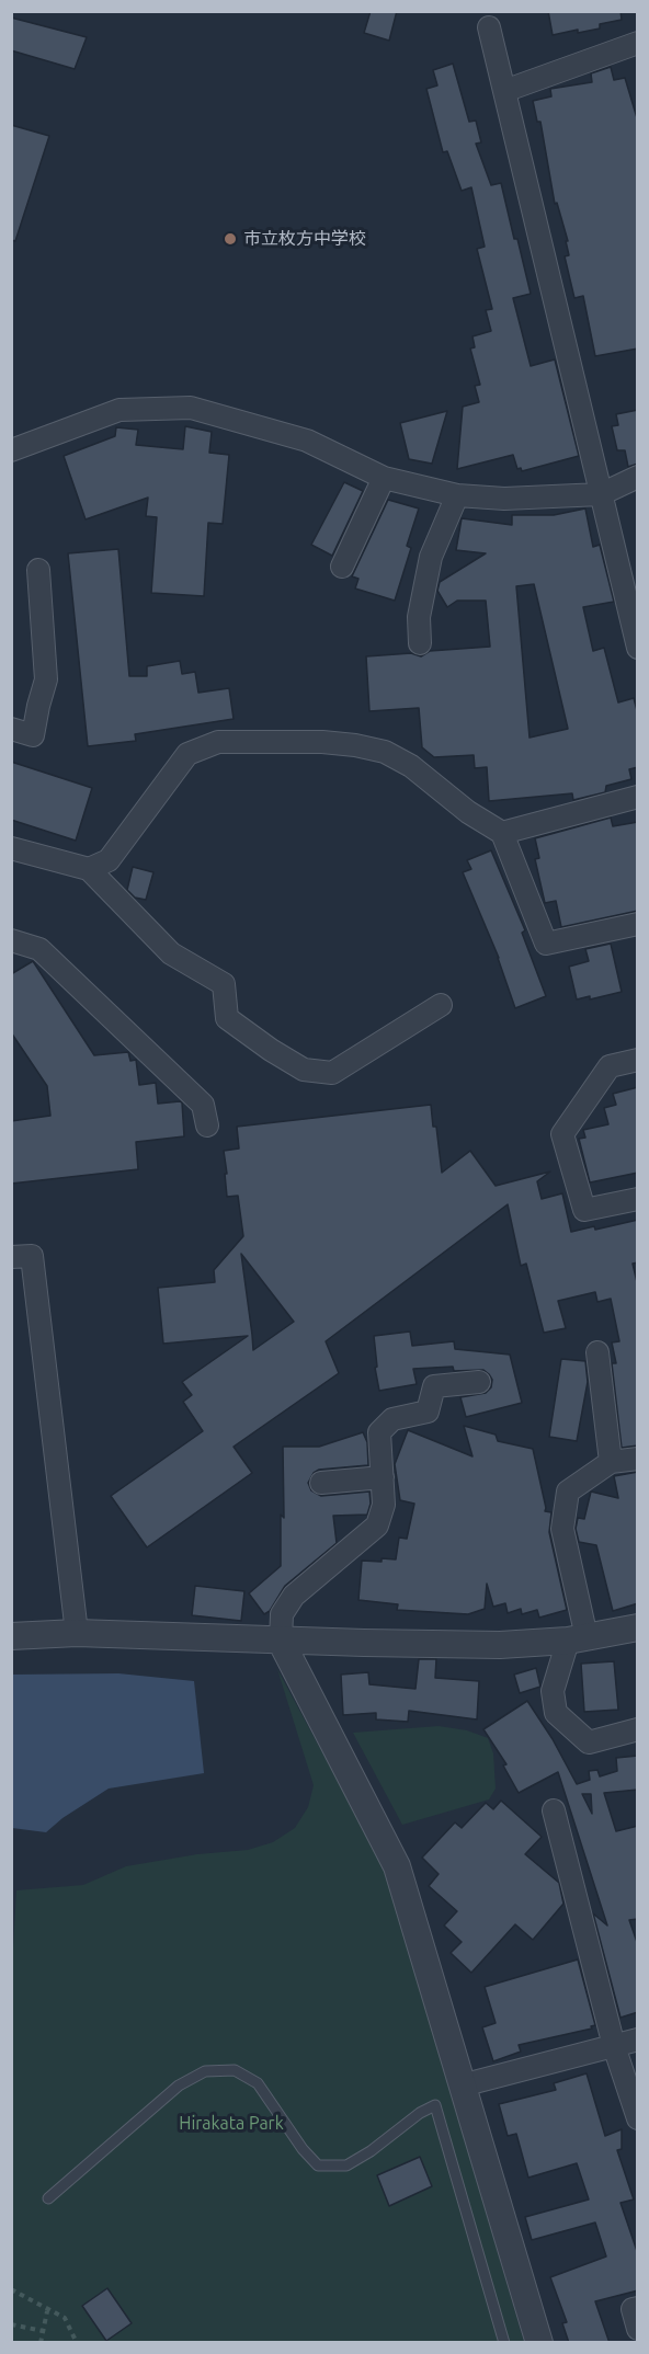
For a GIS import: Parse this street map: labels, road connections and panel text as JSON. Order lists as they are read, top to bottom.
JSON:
{
  "parks": ["Hirakata Park"],
  "places": ["市立枚方中学校"]
}
